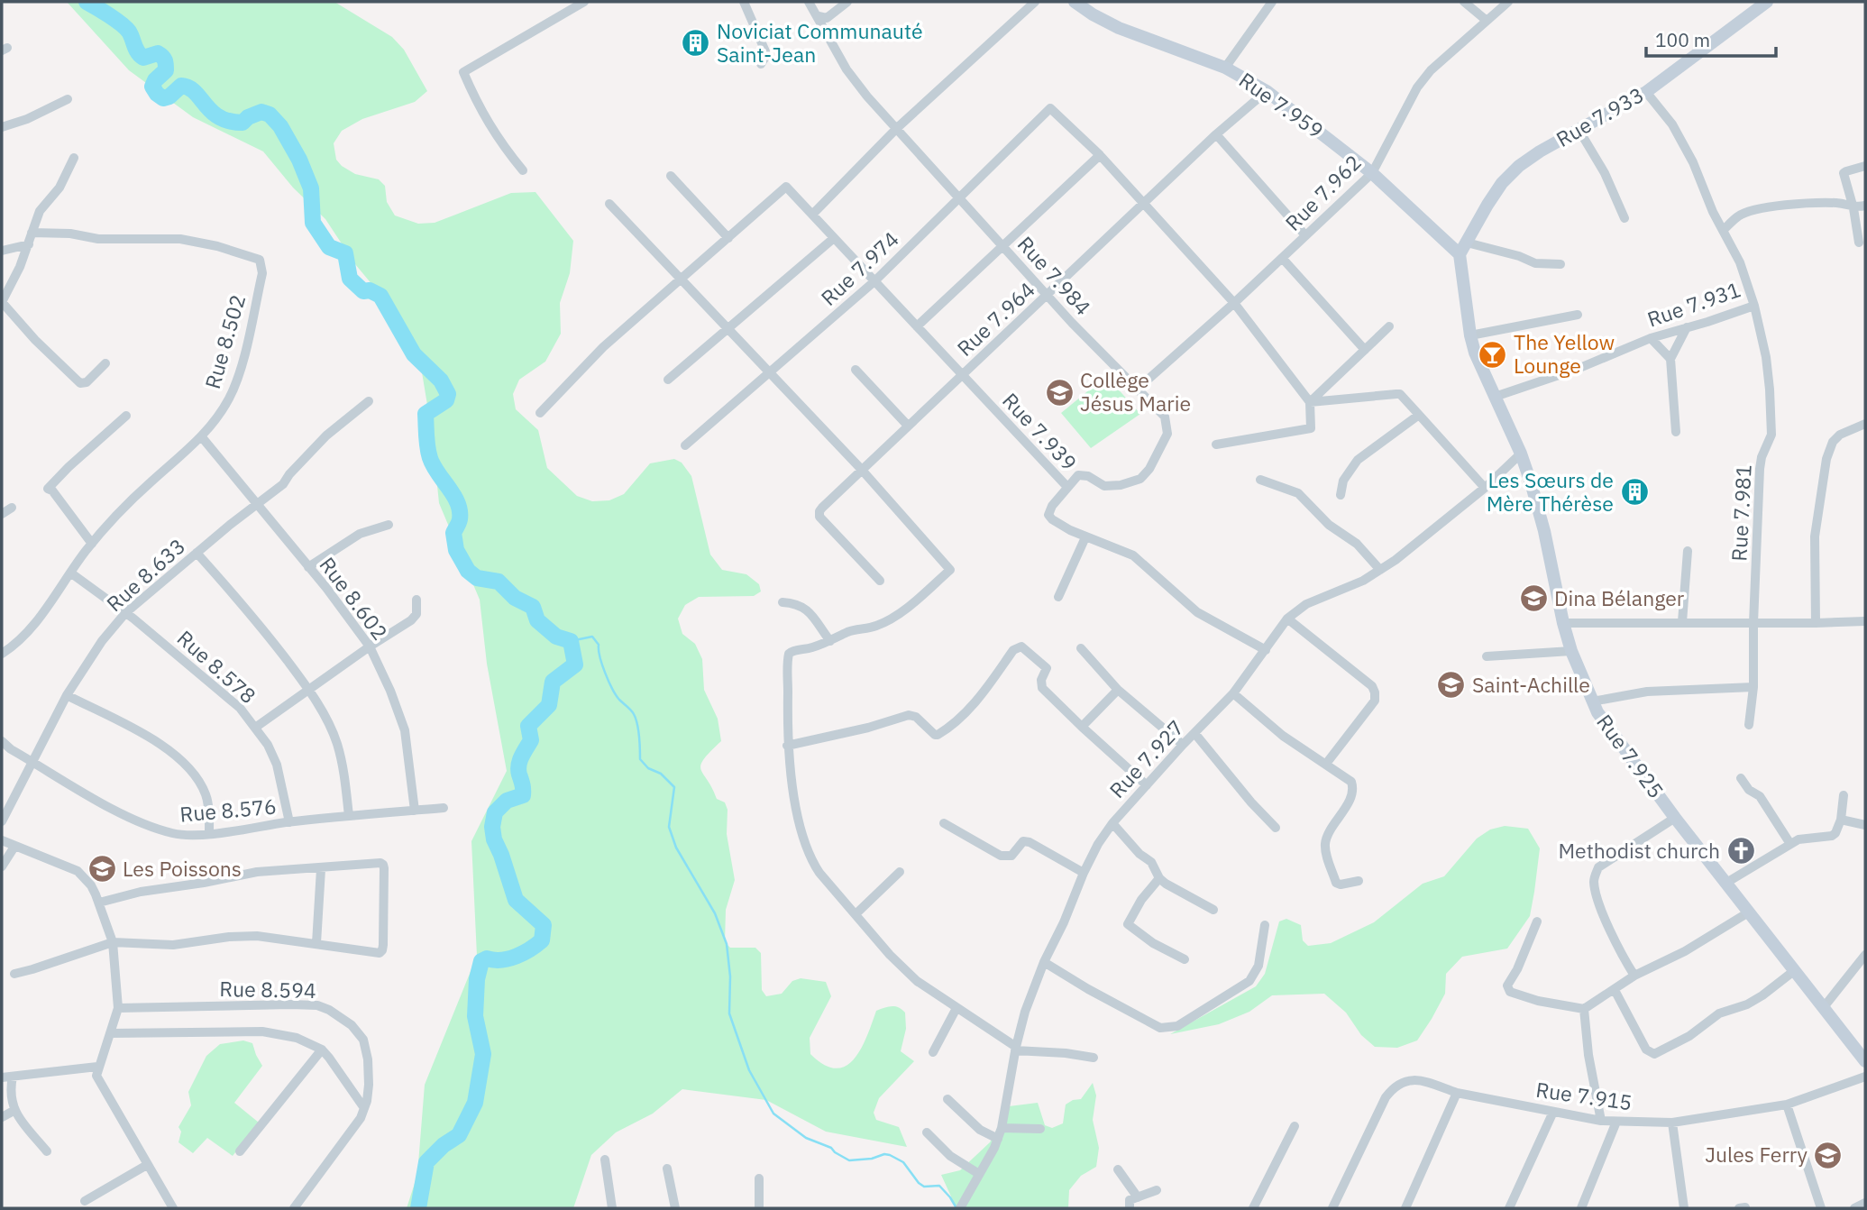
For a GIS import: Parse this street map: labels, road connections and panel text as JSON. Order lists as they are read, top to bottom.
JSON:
{
  "streets": {
    "street": [
      "Rue 7.959",
      "Rue 7.933",
      "Rue 7.962",
      "Rue 7.974",
      "Rue 7.984",
      "Rue 7.931",
      "Rue 7.964",
      "Rue 8.502",
      "Rue 7.939",
      "Rue 7.981",
      "Rue 8.633",
      "Rue 8.602",
      "Rue 8.578",
      "Rue 7.925",
      "Rue 7.927",
      "Rue 8.576",
      "Rue 8.594",
      "Rue 7.915"
    ]
  },
  "crossings": [
    ["Rue 7.959", "Rue 7.933"],
    ["Rue 7.959", "Rue 7.962"],
    ["Rue 7.959", "Rue 7.964"],
    ["Rue 7.959", "Rue 7.925"],
    ["Rue 7.933", "Rue 7.931"],
    ["Rue 7.933", "Rue 7.925"],
    ["Rue 7.962", "Rue 7.984"],
    ["Rue 7.974", "Rue 7.984"],
    ["Rue 7.974", "Rue 7.939"],
    ["Rue 7.984", "Rue 7.964"],
    ["Rue 7.984", "Rue 7.939"],
    ["Rue 7.931", "Rue 7.981"],
    ["Rue 7.931", "Rue 7.925"],
    ["Rue 7.964", "Rue 7.939"],
    ["Rue 8.502", "Rue 8.602"],
    ["Rue 8.502", "Rue 8.578"],
    ["Rue 7.939", "Rue 7.927"],
    ["Rue 8.633", "Rue 8.602"],
    ["Rue 8.633", "Rue 8.578"],
    ["Rue 8.633", "Rue 8.576"],
    ["Rue 8.602", "Rue 8.576"],
    ["Rue 8.578", "Rue 8.576"],
    ["Rue 7.925", "Rue 7.927"]
  ],
  "places": {
    "building": ["Noviciat Communauté Saint-Jean", "Les Sœurs de Mère Thérèse"],
    "bar": ["The Yellow Lounge"],
    "school or university": [
      "Collège Jésus Marie",
      "Dina Bélanger",
      "Saint-Achille",
      "Les Poissons",
      "Jules Ferry"
    ],
    "church": ["Methodist church"]
  },
  "scale_bar": "100 m"
}
